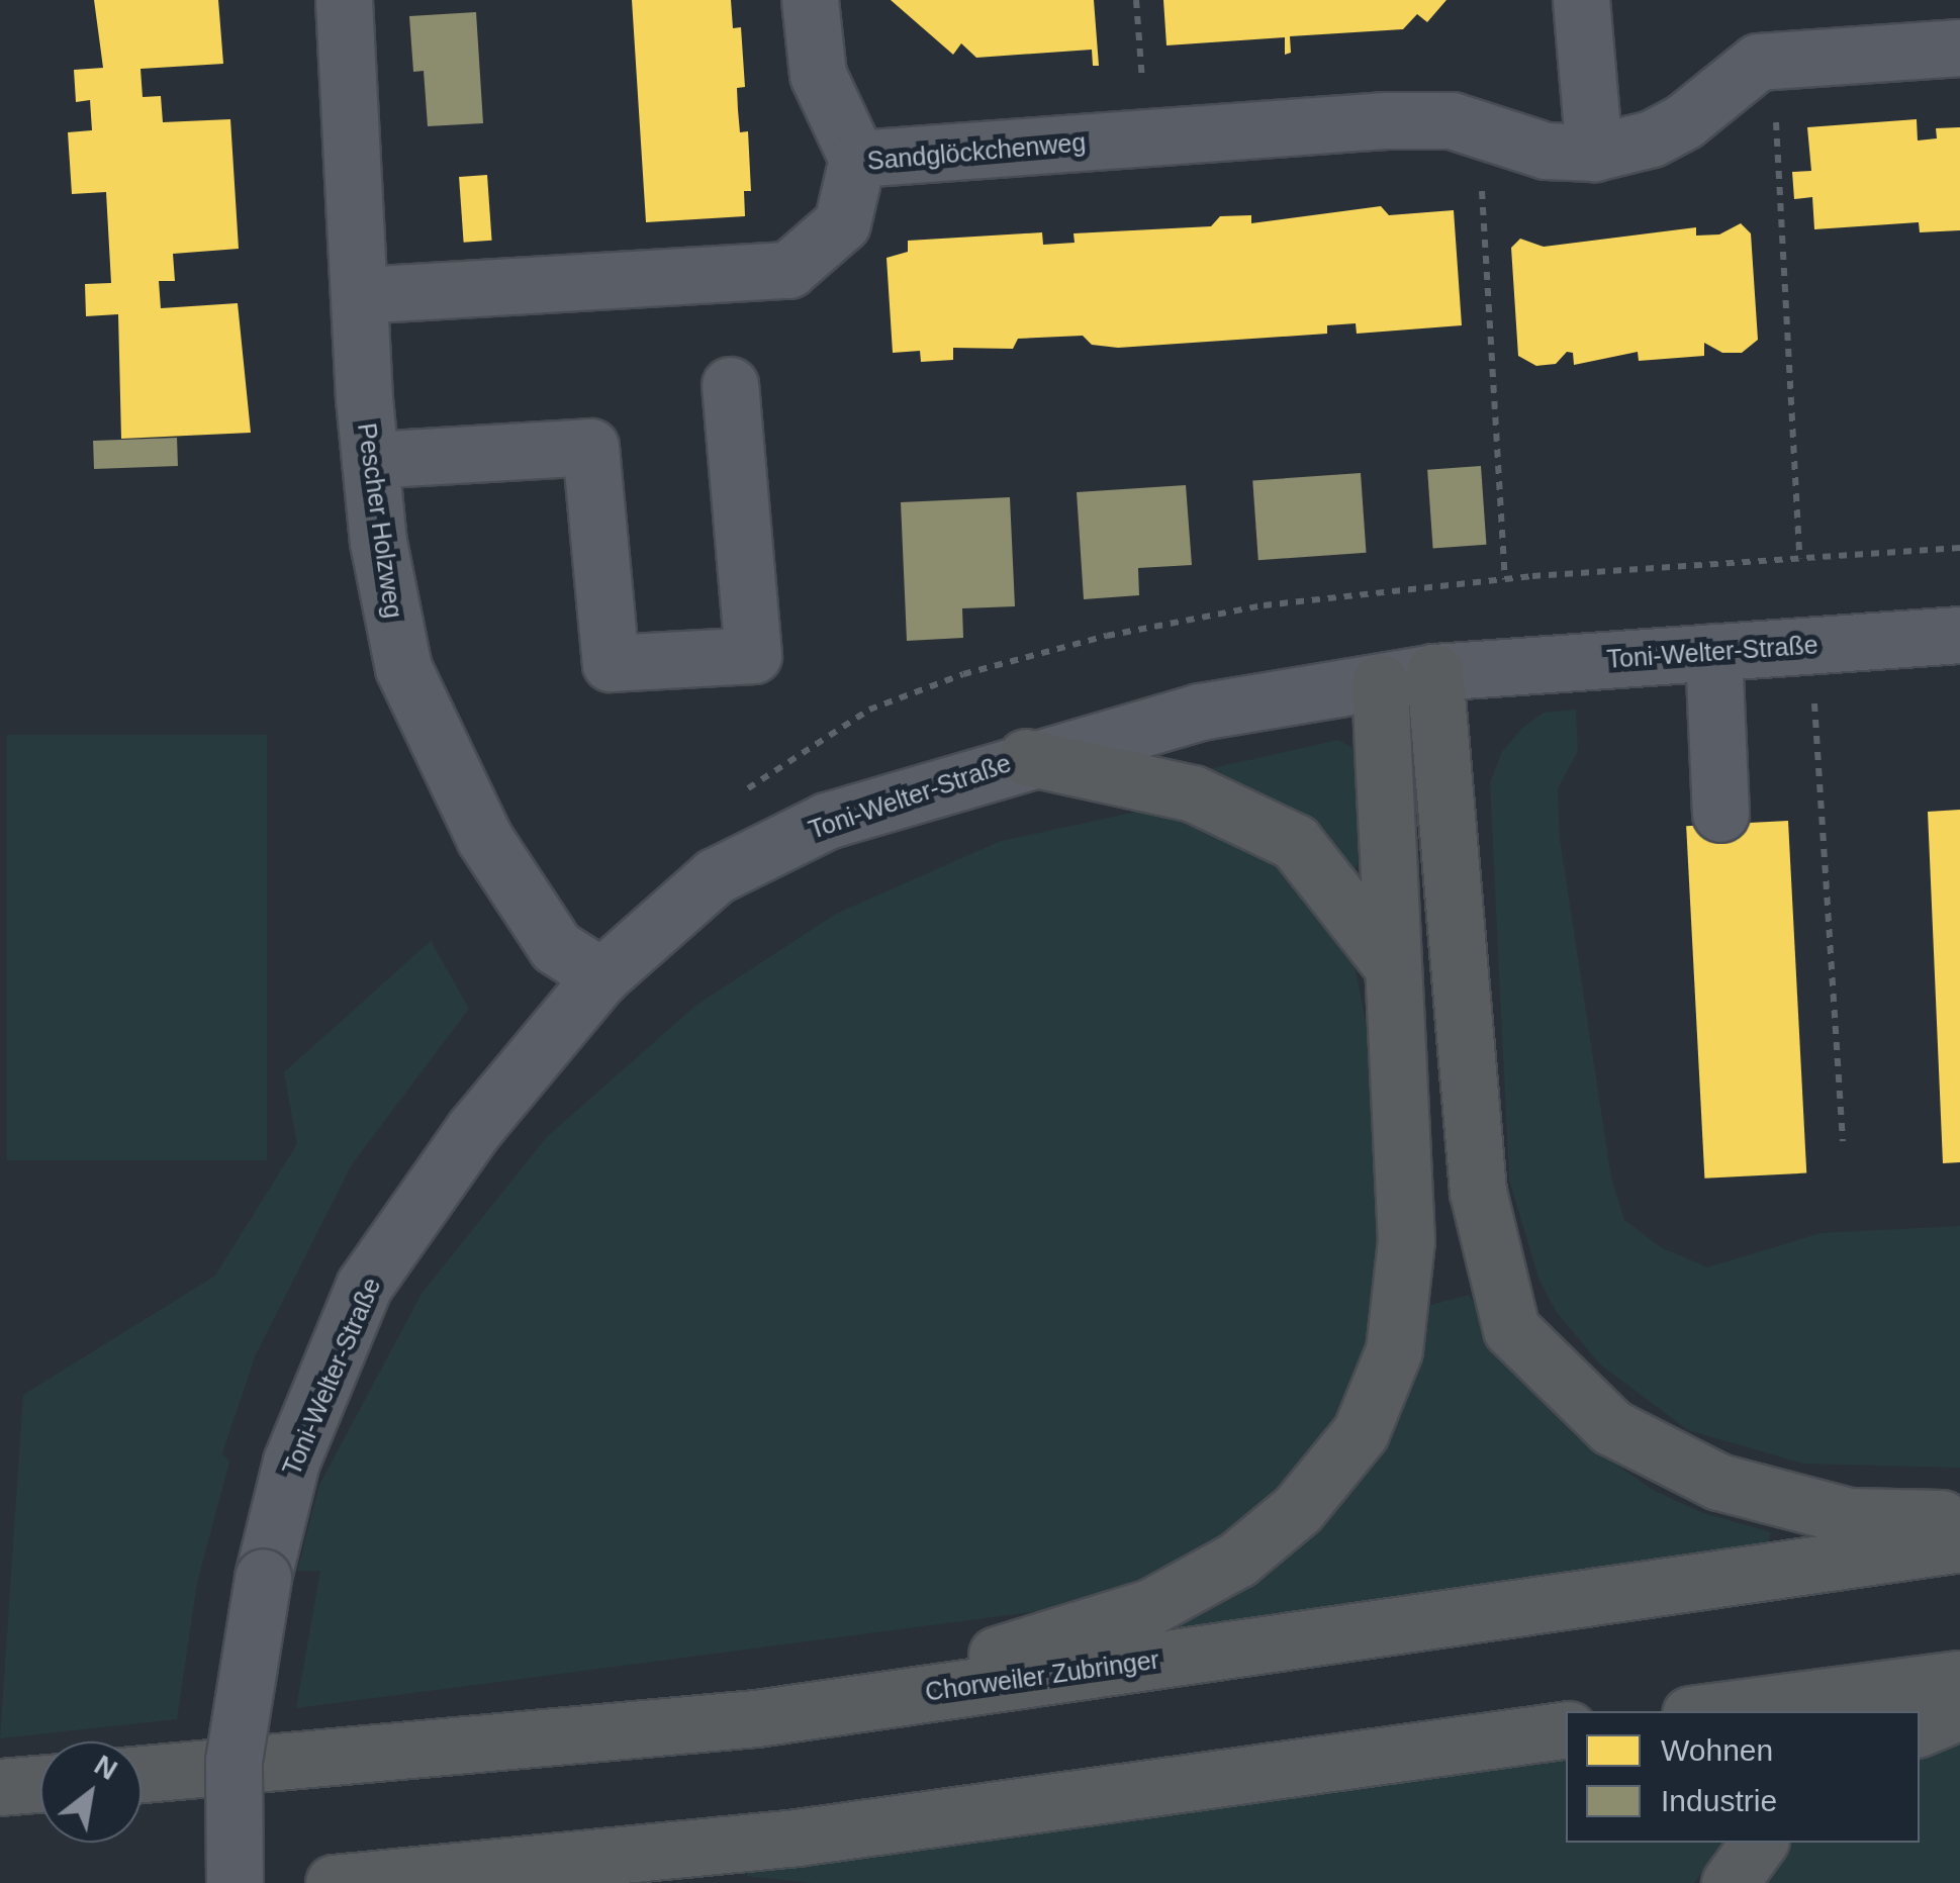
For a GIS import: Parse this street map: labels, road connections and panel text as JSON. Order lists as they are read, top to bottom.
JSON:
{
  "streets": {
    "highway": ["Chorweiler Zubringer"],
    "street": ["Sandglöckchenweg", "Pescher Holzweg", "Toni-Welter-Straße"]
  },
  "crossings": [
    ["Sandglöckchenweg", "Pescher Holzweg"],
    ["Pescher Holzweg", "Toni-Welter-Straße"]
  ],
  "legend": ["Wohnen", "Industrie"],
  "north": "top right"
}
